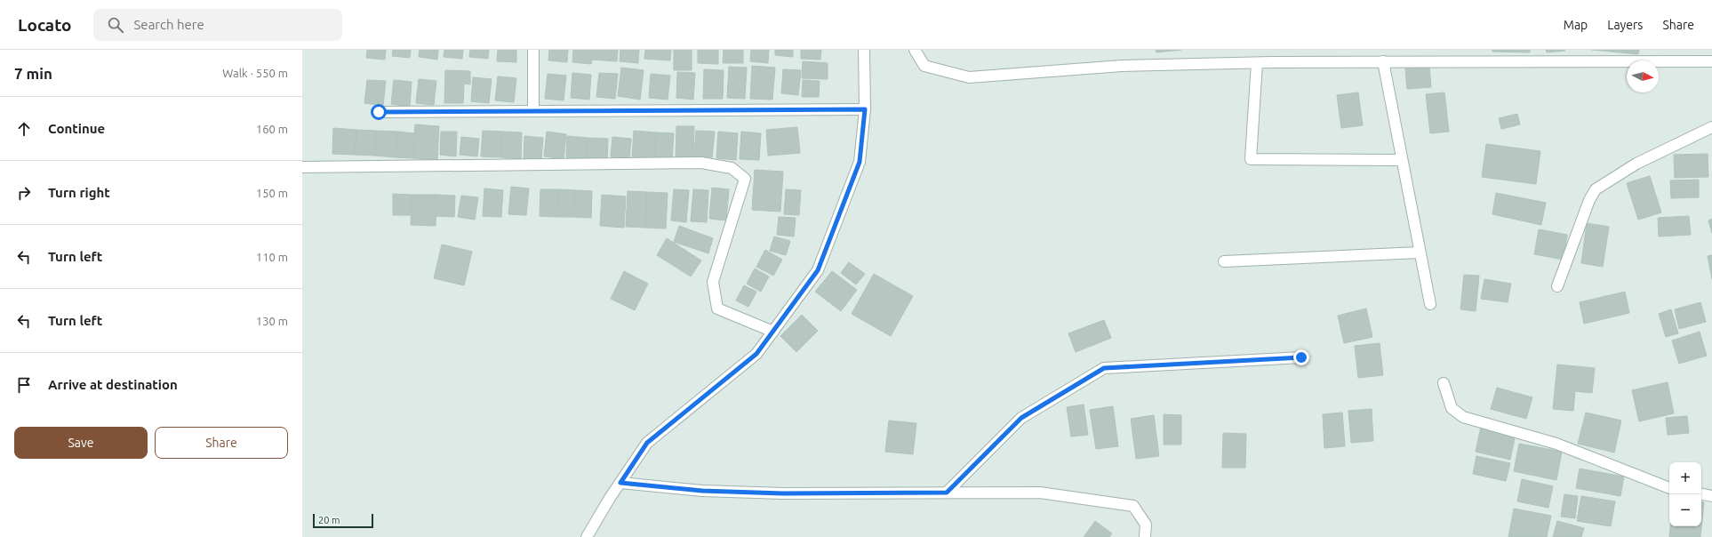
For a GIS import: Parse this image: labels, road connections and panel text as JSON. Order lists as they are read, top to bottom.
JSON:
{
  "scale_bar": "20 m",
  "north": "right",
  "page": {
    "header": "Locato",
    "search": "Search here",
    "nav": ["Map", "Layers", "Share"],
    "heading": ["7 min", "Walk · 550 m"],
    "list": [
      ["Continue", "160 m"],
      ["Turn right", "150 m"],
      ["Turn left", "110 m"],
      ["Turn left", "130 m"],
      "Arrive at destination"
    ],
    "buttons": ["Save", "Share"],
    "map_buttons": ["+", "−"],
    "scale": "20 m"
  }
}
